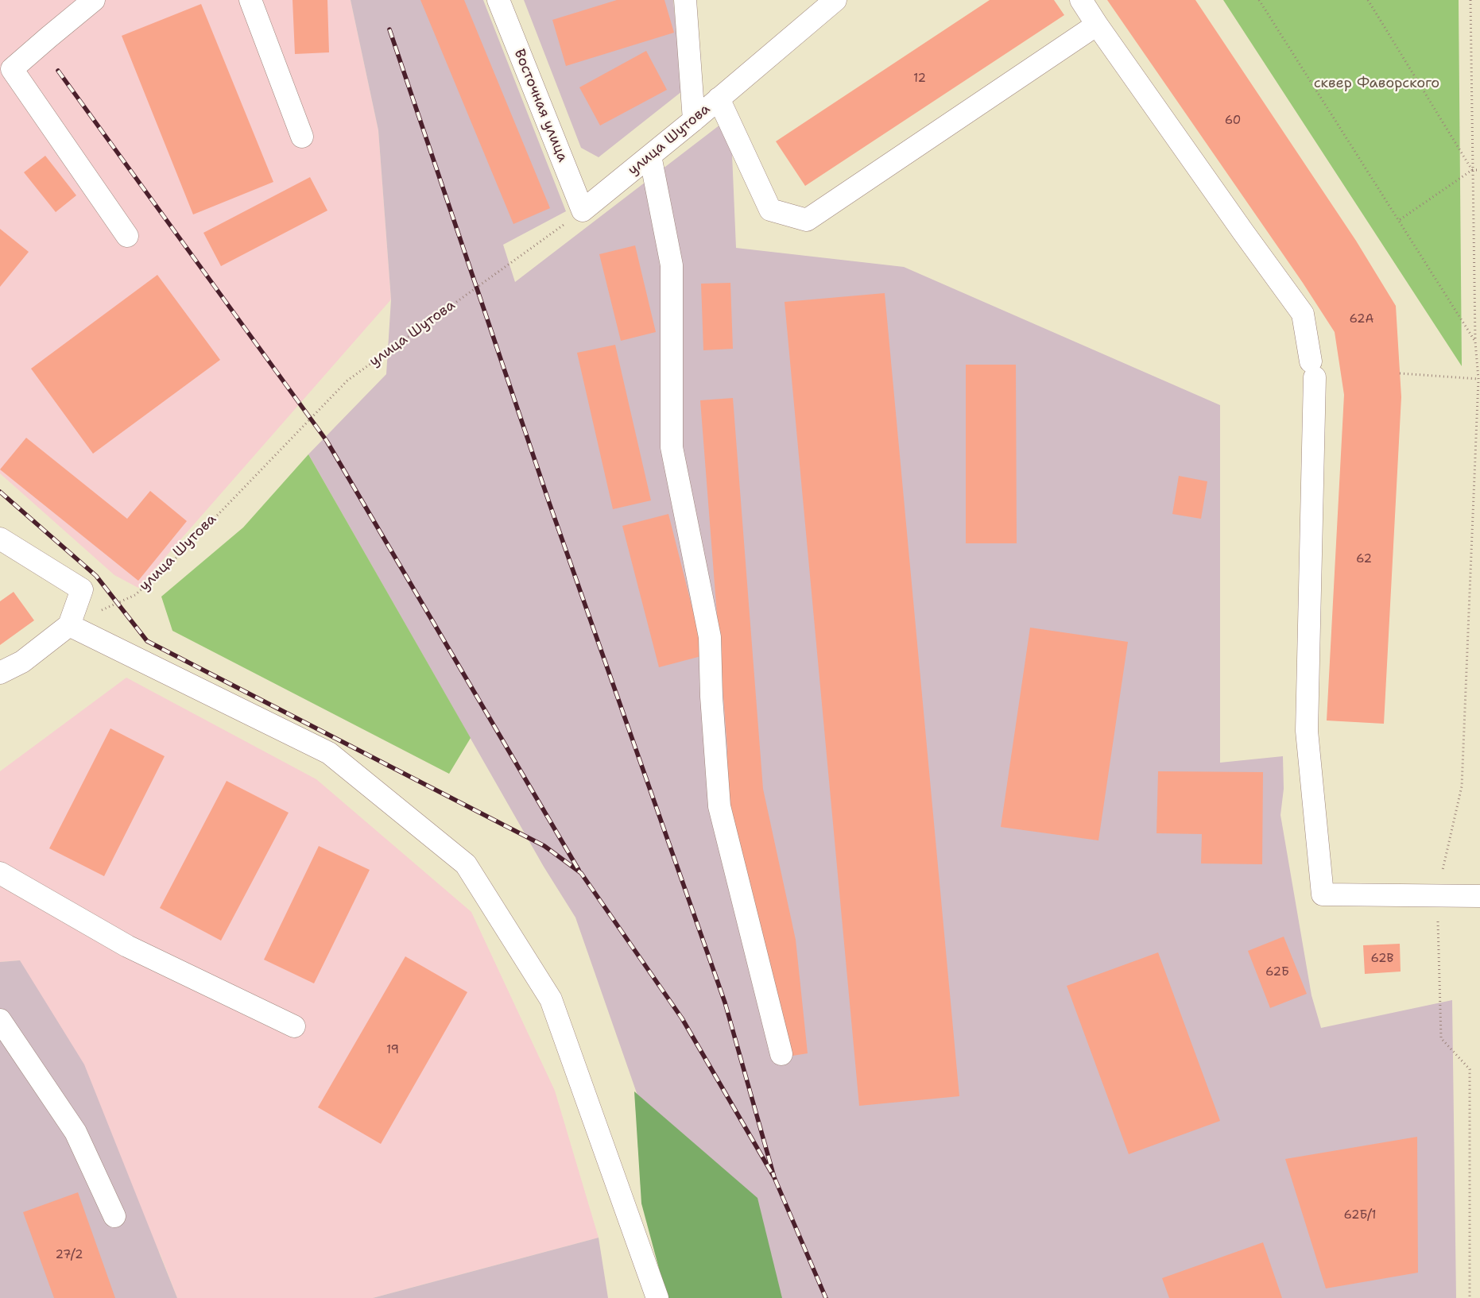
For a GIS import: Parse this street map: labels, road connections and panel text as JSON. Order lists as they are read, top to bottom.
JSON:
{
  "streets": {
    "street": ["Восточная улица", "улица Шутова"]
  },
  "crossings": [
    ["Восточная улица", "улица Шутова"]
  ],
  "parks": ["сквер Фаворского"],
  "house_numbers": [
    "12",
    "60",
    "62А",
    "62",
    "62В",
    "62Б",
    "19",
    "62Б/1",
    "27/2"
  ]
}
